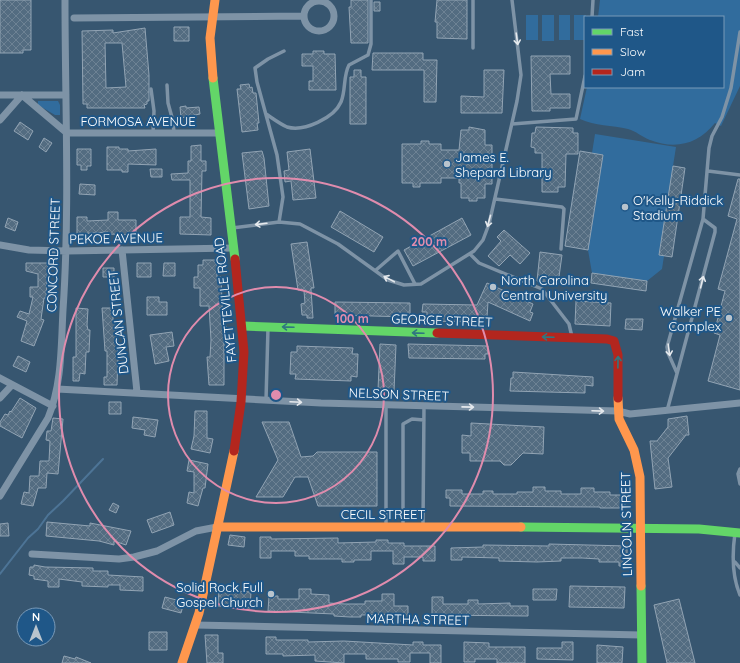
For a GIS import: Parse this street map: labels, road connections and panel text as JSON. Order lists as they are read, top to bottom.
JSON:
{
  "streets": {
    "street": [
      "FORMOSA AVENUE",
      "PEKOE AVENUE",
      "CONCORD STREET",
      "FAYETTEVILLE ROAD",
      "GEORGE STREET",
      "DUNCAN STREET",
      "NELSON STREET",
      "CECIL STREET",
      "LINCOLN STREET",
      "MARTHA STREET"
    ]
  },
  "crossings": [
    ["FORMOSA AVENUE", "CONCORD STREET"],
    ["FORMOSA AVENUE", "FAYETTEVILLE ROAD"],
    ["PEKOE AVENUE", "CONCORD STREET"],
    ["PEKOE AVENUE", "FAYETTEVILLE ROAD"],
    ["PEKOE AVENUE", "DUNCAN STREET"],
    ["CONCORD STREET", "NELSON STREET"],
    ["FAYETTEVILLE ROAD", "GEORGE STREET"],
    ["FAYETTEVILLE ROAD", "NELSON STREET"],
    ["FAYETTEVILLE ROAD", "CECIL STREET"],
    ["FAYETTEVILLE ROAD", "MARTHA STREET"],
    ["GEORGE STREET", "LINCOLN STREET"],
    ["DUNCAN STREET", "NELSON STREET"],
    ["NELSON STREET", "LINCOLN STREET"],
    ["CECIL STREET", "LINCOLN STREET"],
    ["LINCOLN STREET", "MARTHA STREET"]
  ],
  "one_way": ["GEORGE STREET", "NELSON STREET"],
  "places": [
    "James E. Shepard Library",
    "O'Kelly-Riddick Stadium",
    "North Carolina Central University",
    "Walker PE Complex",
    "Solid Rock Full Gospel Church"
  ],
  "legend": ["Fast", "Slow", "Jam"],
  "north": "top",
  "rings": ["200 m", "100 m"]
}
